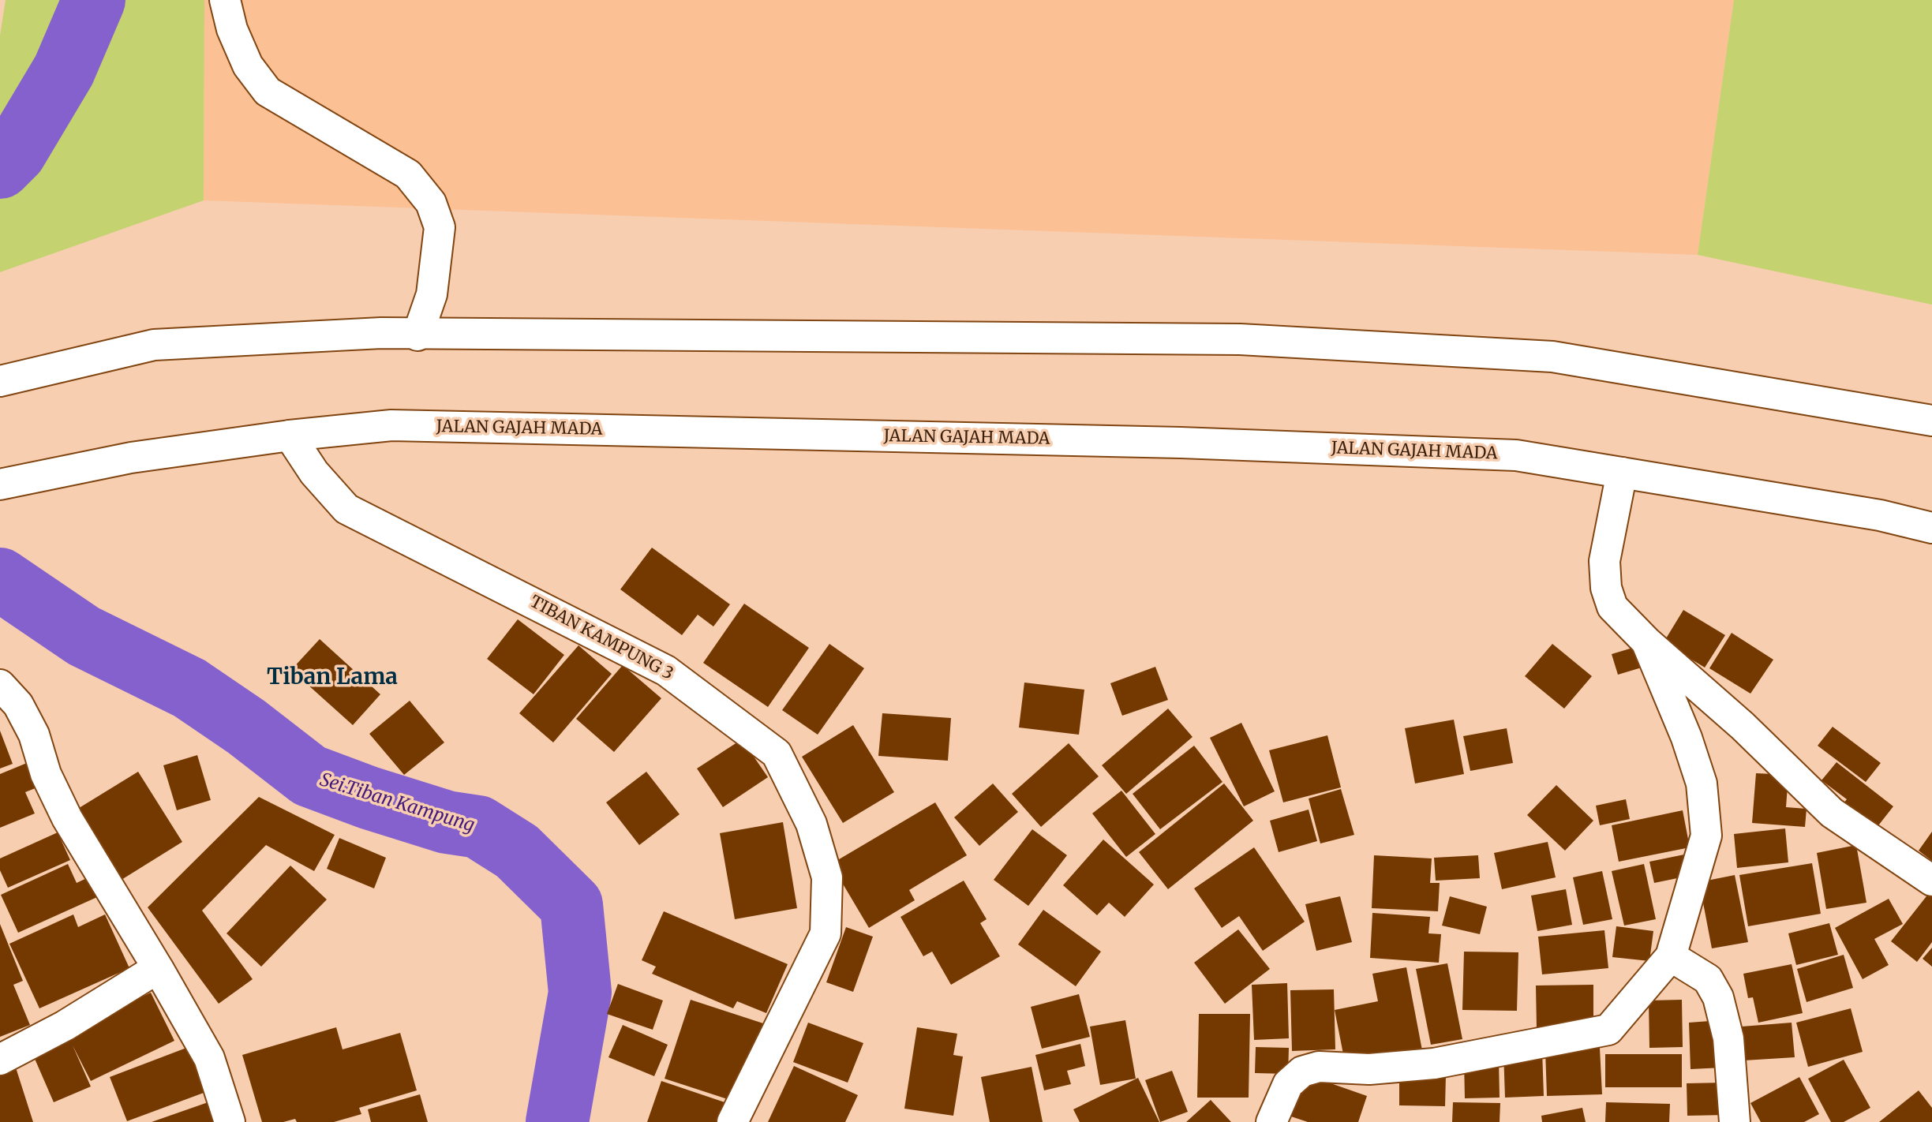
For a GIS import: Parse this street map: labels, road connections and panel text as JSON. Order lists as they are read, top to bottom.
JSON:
{
  "streets": {
    "main road": ["JALAN GAJAH MADA", "TIBAN KAMPUNG 3"]
  },
  "crossings": [
    ["JALAN GAJAH MADA", "TIBAN KAMPUNG 3"]
  ],
  "districts": ["Tiban Lama"],
  "water": ["Sei.Tiban Kampung"]
}
